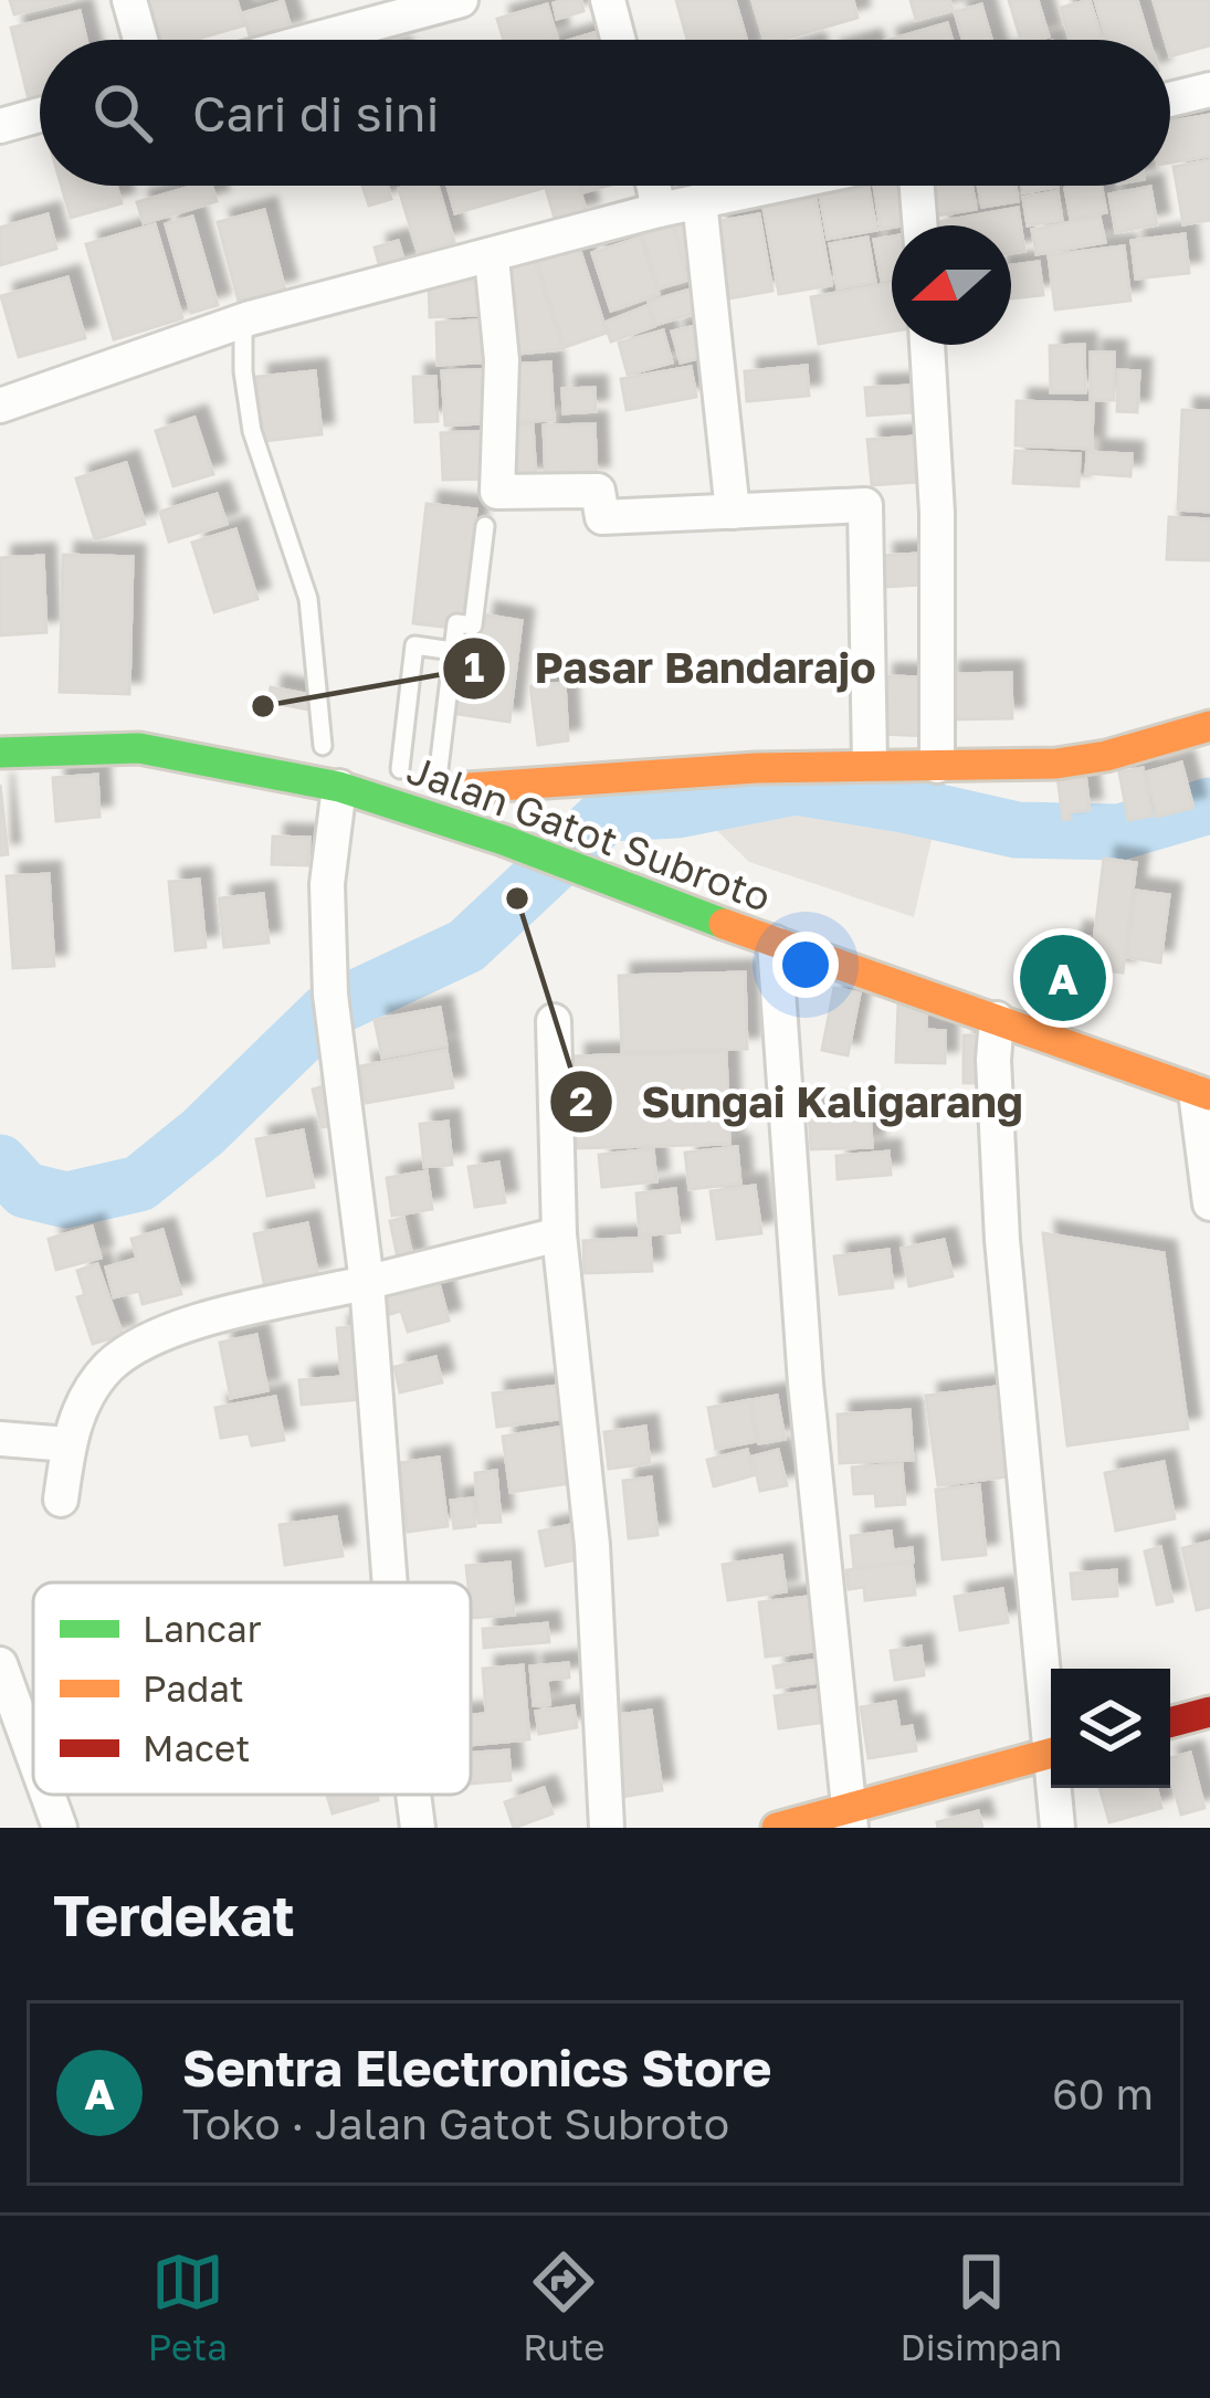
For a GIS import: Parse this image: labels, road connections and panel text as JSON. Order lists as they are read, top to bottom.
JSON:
{
  "streets": {
    "main road": ["Jalan Gatot Subroto"]
  },
  "places": ["Pasar Bandarajo", "Sungai Kaligarang"],
  "legend": ["Lancar", "Padat", "Macet"],
  "north": "left",
  "page": {
    "search": "Cari di sini",
    "pins": "A",
    "heading": "Terdekat",
    "list": [
      {
        "mark": "A",
        "name": "Sentra Electronics Store",
        "note": "Toko · Jalan Gatot Subroto",
        "value": "60 m"
      }
    ],
    "nav": ["Peta", "Rute", "Disimpan"]
  }
}
